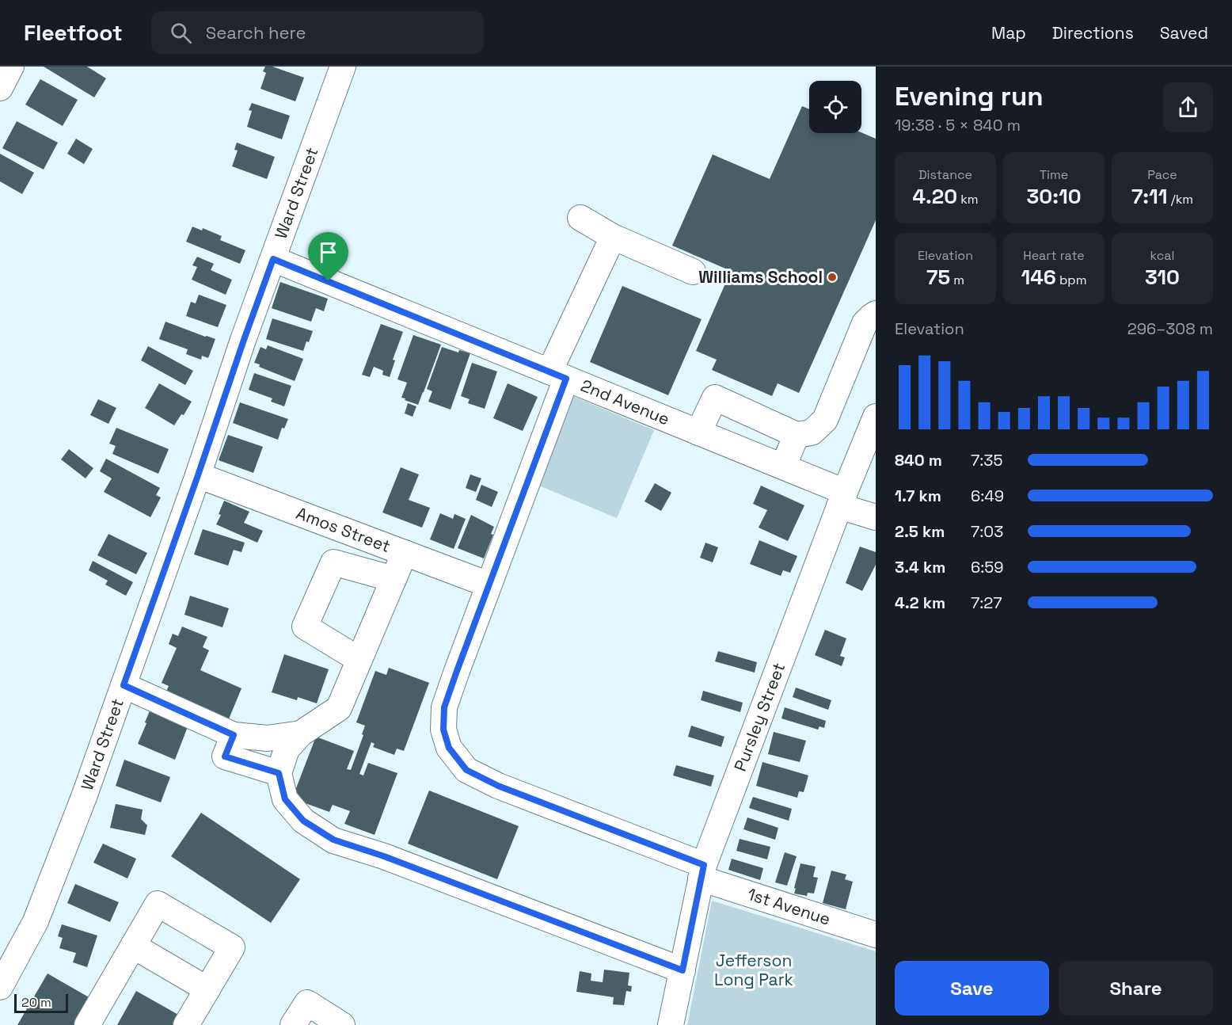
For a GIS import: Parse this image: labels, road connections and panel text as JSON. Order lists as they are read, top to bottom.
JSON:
{
  "streets": {
    "street": [
      "Ward Street",
      "2nd Avenue",
      "Amos Street",
      "Pursley Street",
      "1st Avenue"
    ]
  },
  "crossings": [
    ["Ward Street", "2nd Avenue"],
    ["Ward Street", "Amos Street"],
    ["2nd Avenue", "Pursley Street"],
    ["2nd Avenue", "1st Avenue"],
    ["Amos Street", "1st Avenue"],
    ["Pursley Street", "1st Avenue"]
  ],
  "parks": ["Jefferson Long Park"],
  "places": ["Williams School"],
  "scale_bar": "20 m",
  "page": {
    "header": "Fleetfoot",
    "search": "Search here",
    "nav": ["Map", "Directions", "Saved"],
    "heading": ["Evening run", "19:38 · 5 × 840 m"],
    "stats": [
      ["Distance", "4.20 km"],
      ["Time", "30:10"],
      ["Pace", "7:11 /km"],
      ["Elevation", "75 m"],
      ["Heart rate", "146 bpm"],
      ["kcal", "310"]
    ],
    "chart": ["Elevation", "296–308 m"],
    "list": [
      {
        "name": "840 m",
        "note": "7:35"
      },
      {
        "name": "1.7 km",
        "note": "6:49"
      },
      {
        "name": "2.5 km",
        "note": "7:03"
      },
      {
        "name": "3.4 km",
        "note": "6:59"
      },
      {
        "name": "4.2 km",
        "note": "7:27"
      }
    ],
    "buttons": ["Save", "Share"],
    "scale": "20 m"
  }
}
